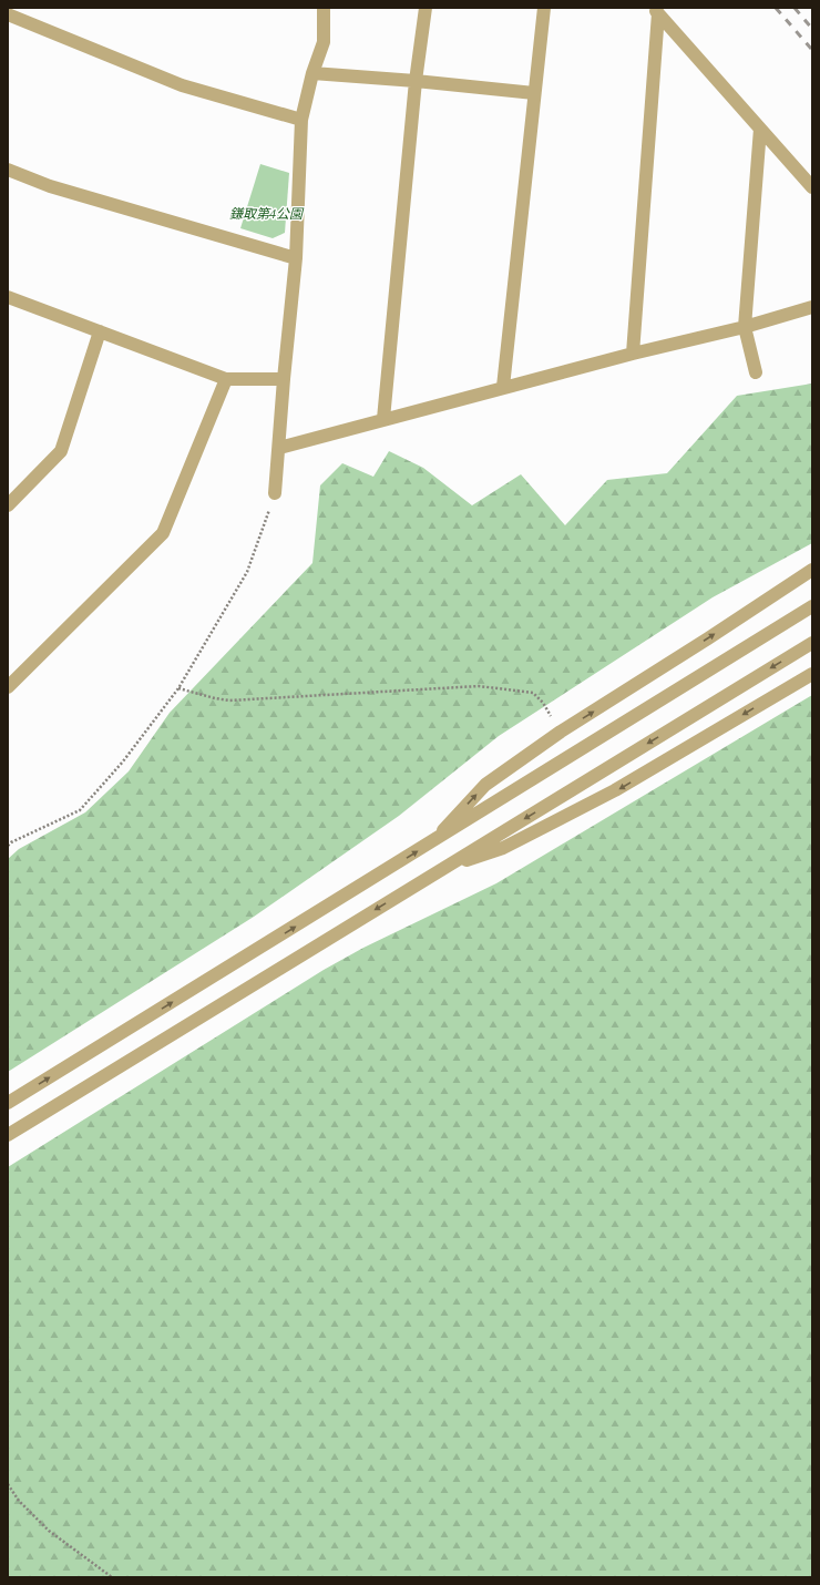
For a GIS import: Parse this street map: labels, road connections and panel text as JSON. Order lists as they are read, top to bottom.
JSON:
{
  "parks": ["鎌取第4公園"]
}
